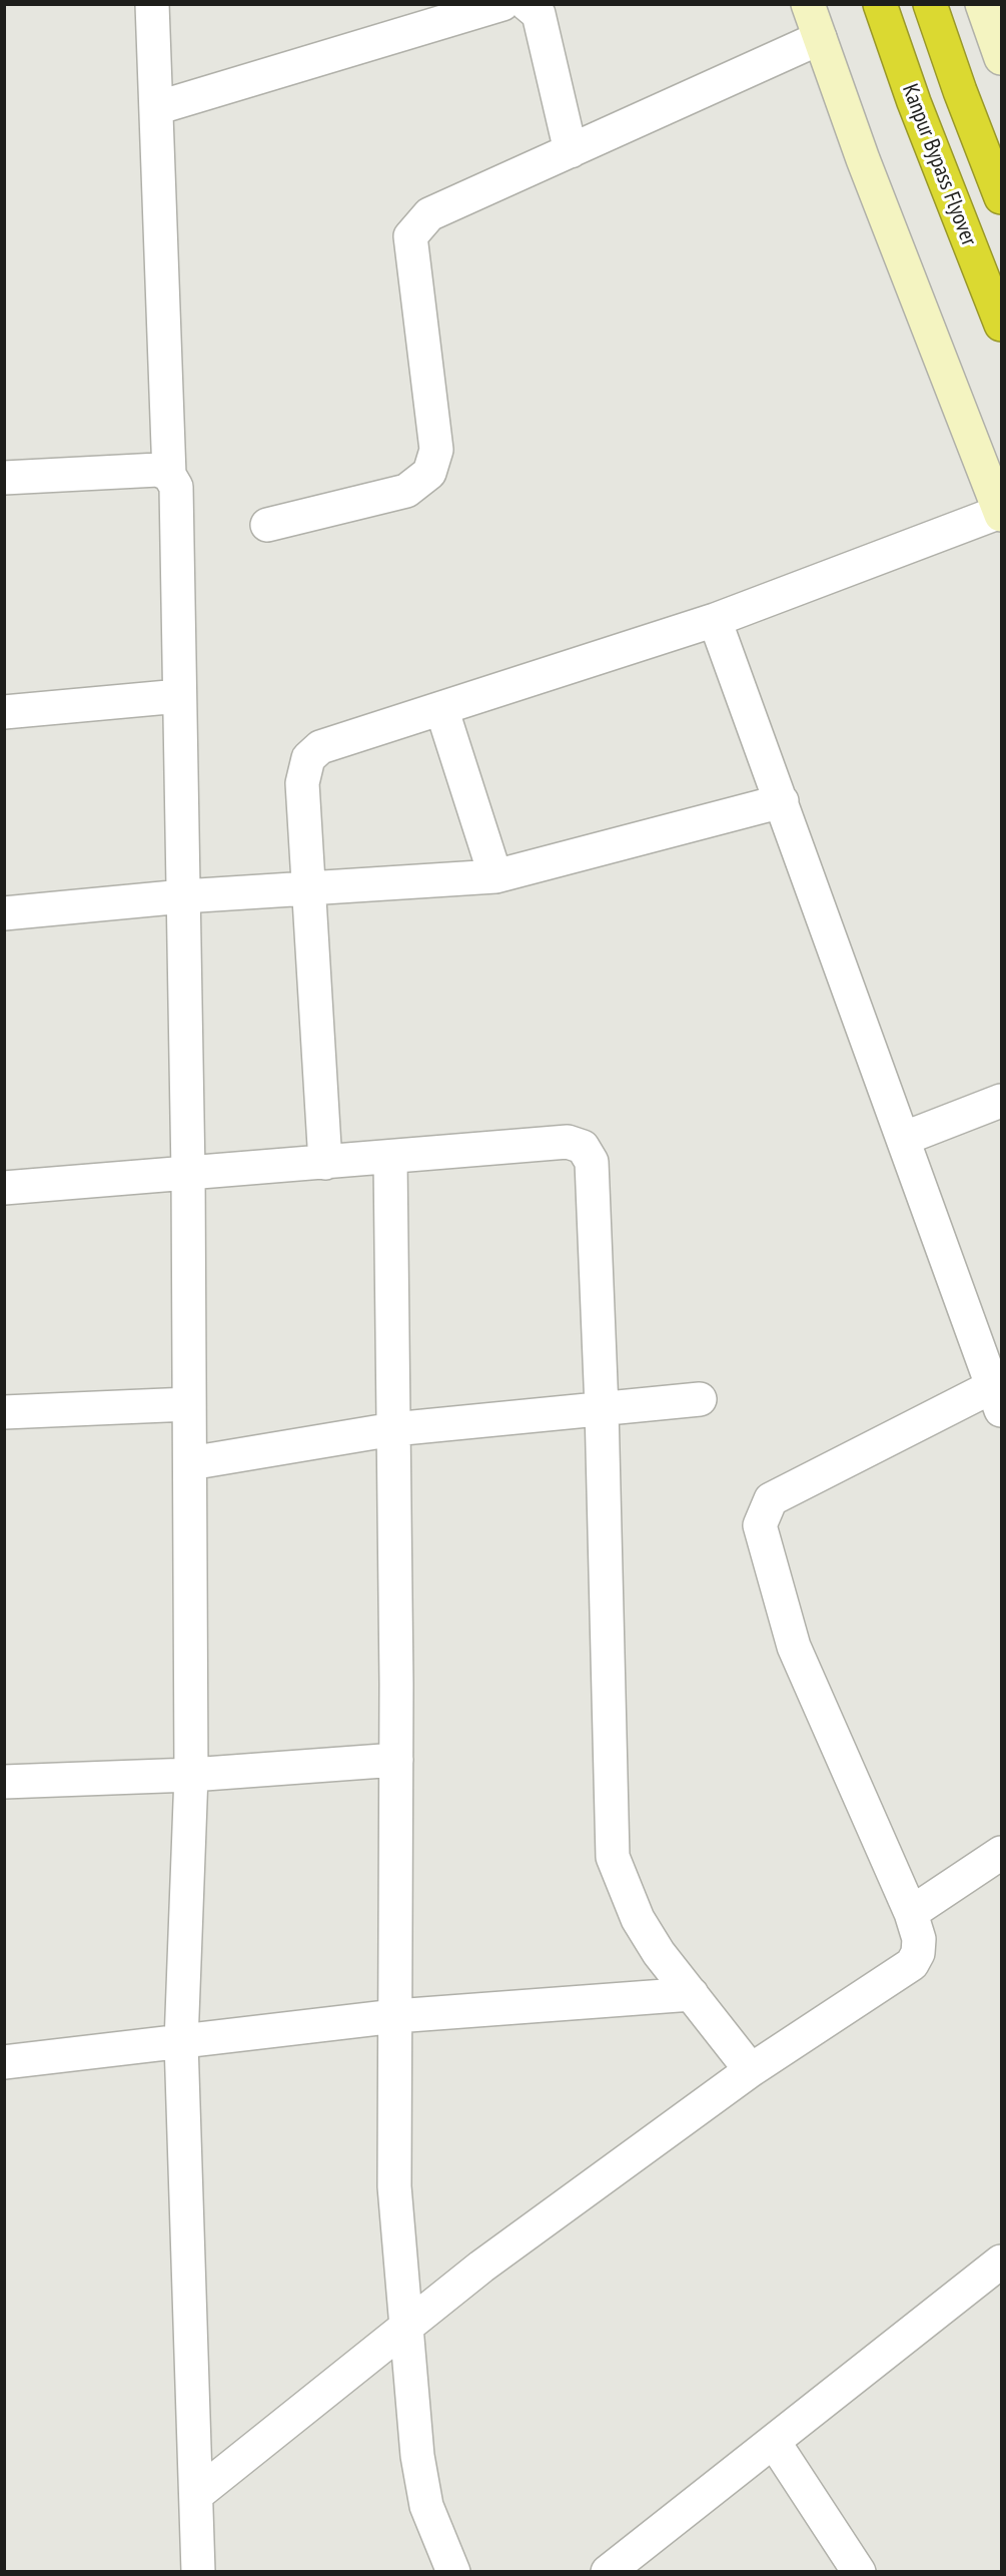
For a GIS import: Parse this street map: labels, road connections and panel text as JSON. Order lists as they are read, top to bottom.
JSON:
{
  "streets": {
    "highway": ["Kanpur Bypass Flyover"]
  }
}
